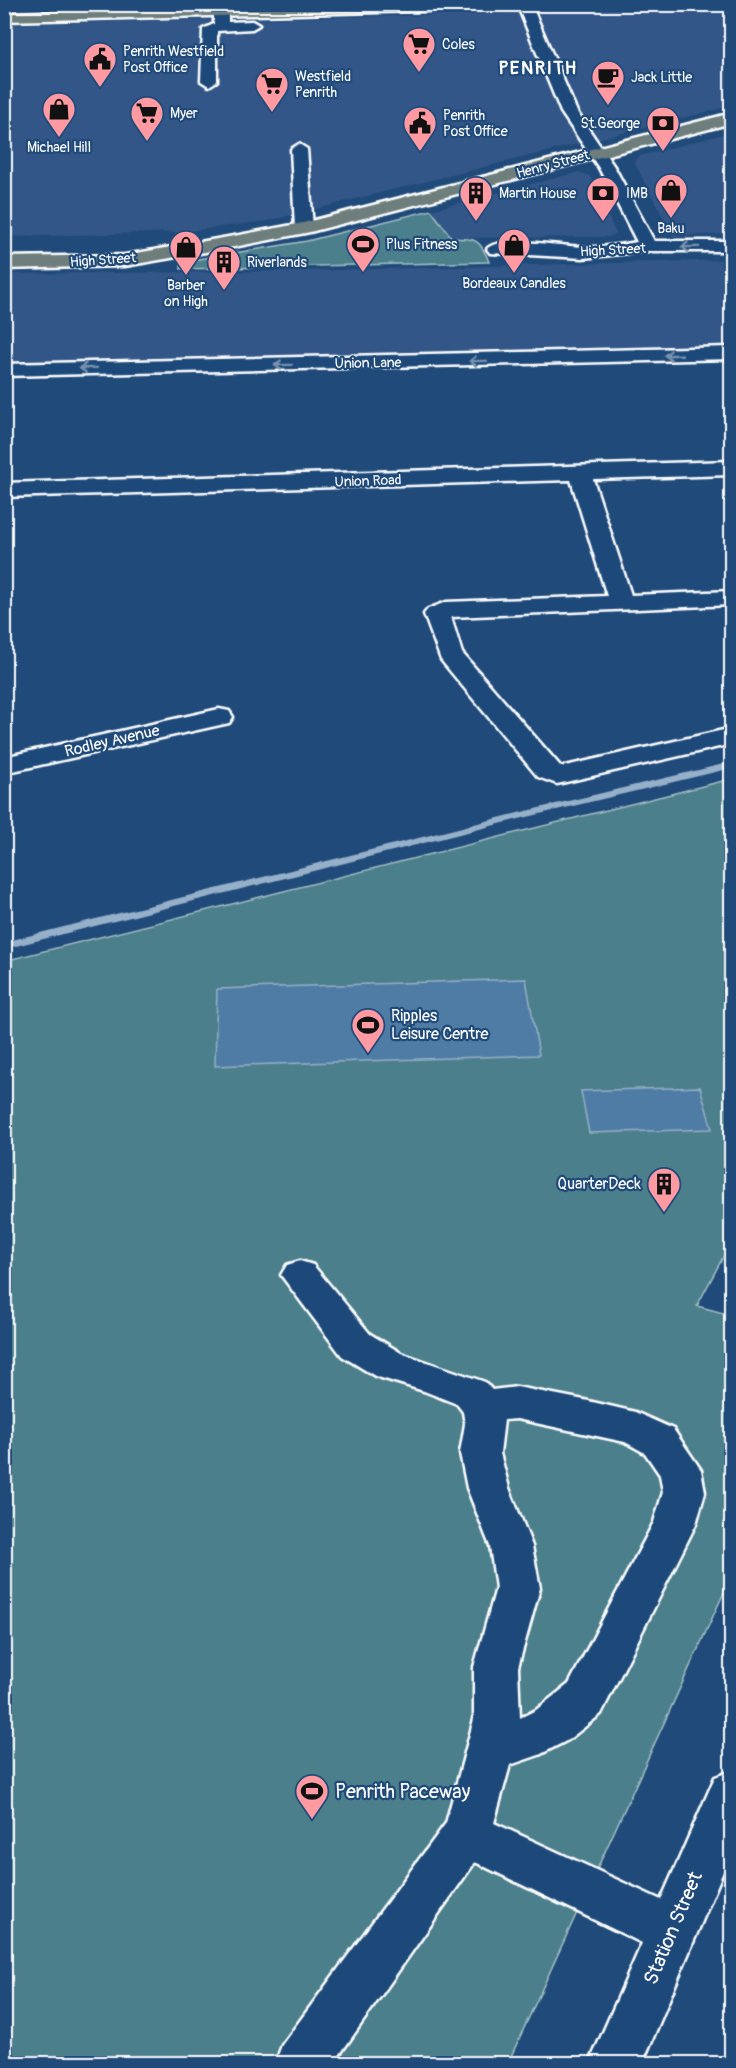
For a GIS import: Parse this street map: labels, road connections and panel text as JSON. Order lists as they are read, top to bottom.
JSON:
{
  "streets": {
    "main road": ["Henry Street", "High Street"],
    "street": [
      "Union Lane",
      "Union Road",
      "Rodley Avenue",
      "Station Street"
    ]
  },
  "crossings": [
    ["Henry Street", "High Street"]
  ],
  "one_way": ["Union Lane"],
  "districts": ["PENRITH"],
  "places": {
    "supermarket": ["Coles", "Westfield Penrith", "Myer"],
    "public building": ["Penrith Westfield Post Office", "Penrith Post Office"],
    "cafe": ["Jack Little"],
    "shop": [
      "Michael Hill",
      "Baku",
      "Bordeaux Candles",
      "Barber on High"
    ],
    "bank": ["St.George", "IMB"],
    "building": ["Martin House", "Riverlands", "QuarterDeck"],
    "sports": ["Plus Fitness", "Ripples Leisure Centre", "Penrith Paceway"]
  }
}
